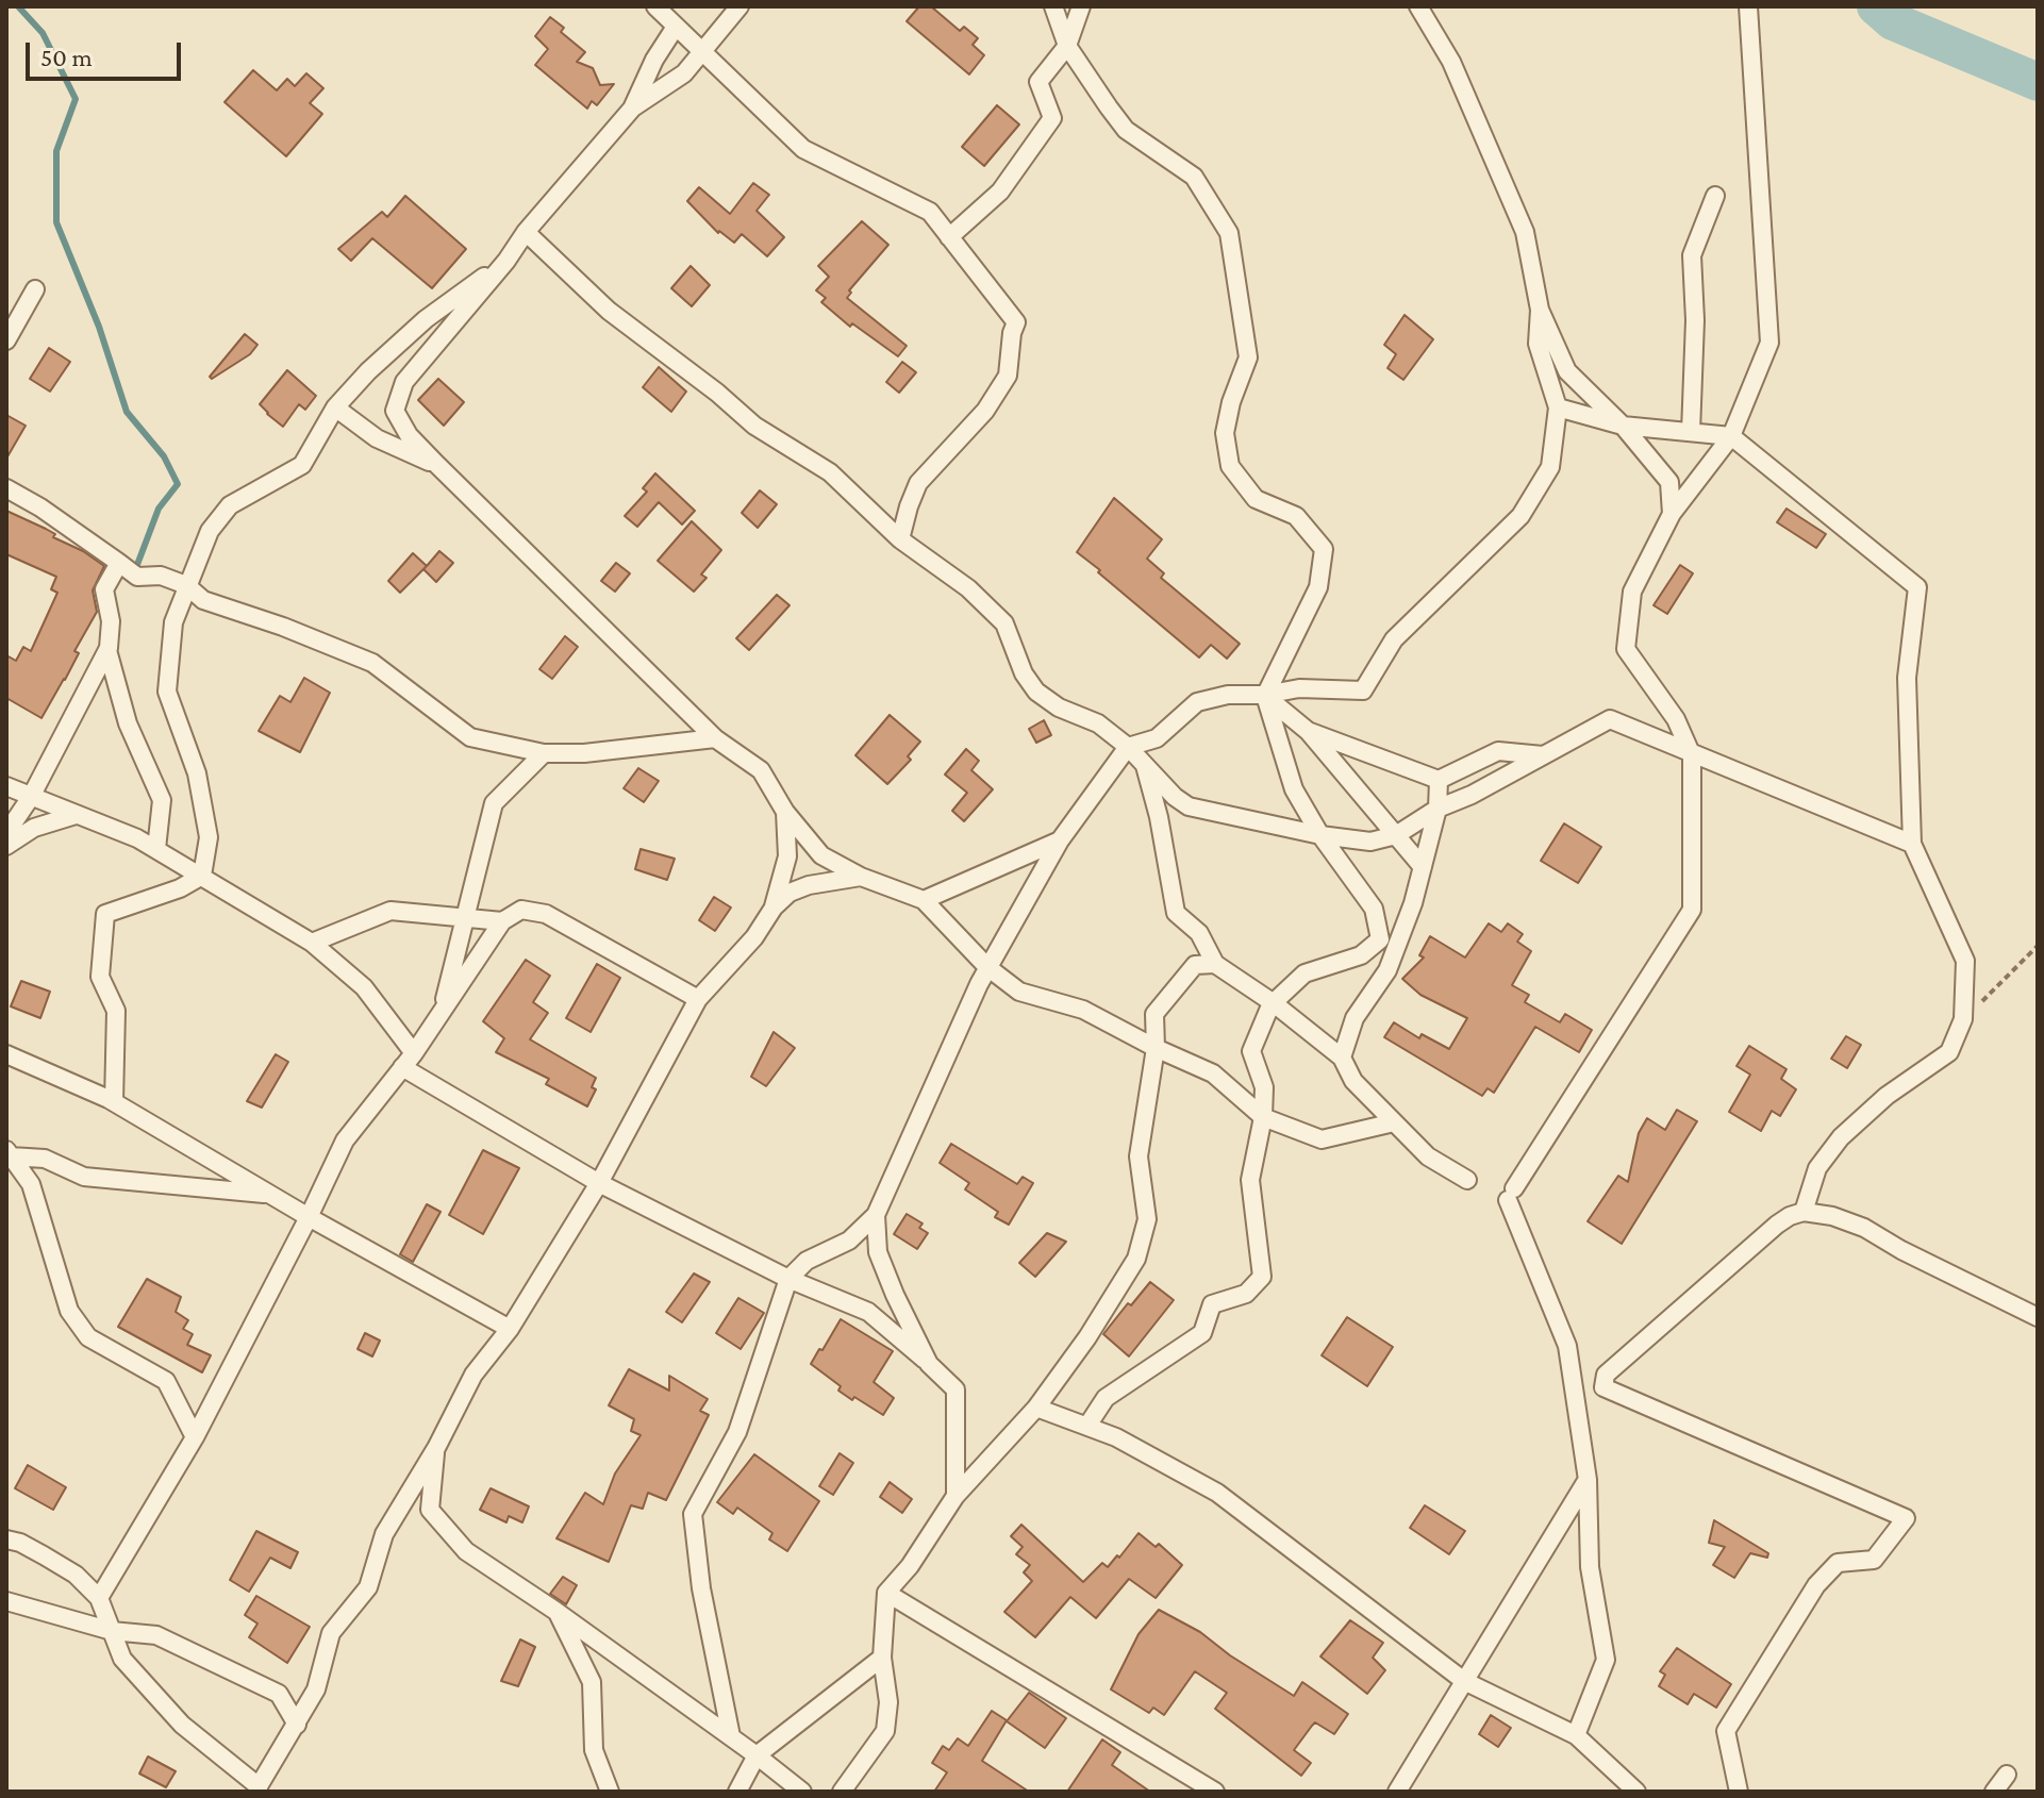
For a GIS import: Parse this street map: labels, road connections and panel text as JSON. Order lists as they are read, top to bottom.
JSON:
{
  "scale_bar": "50 m"
}
